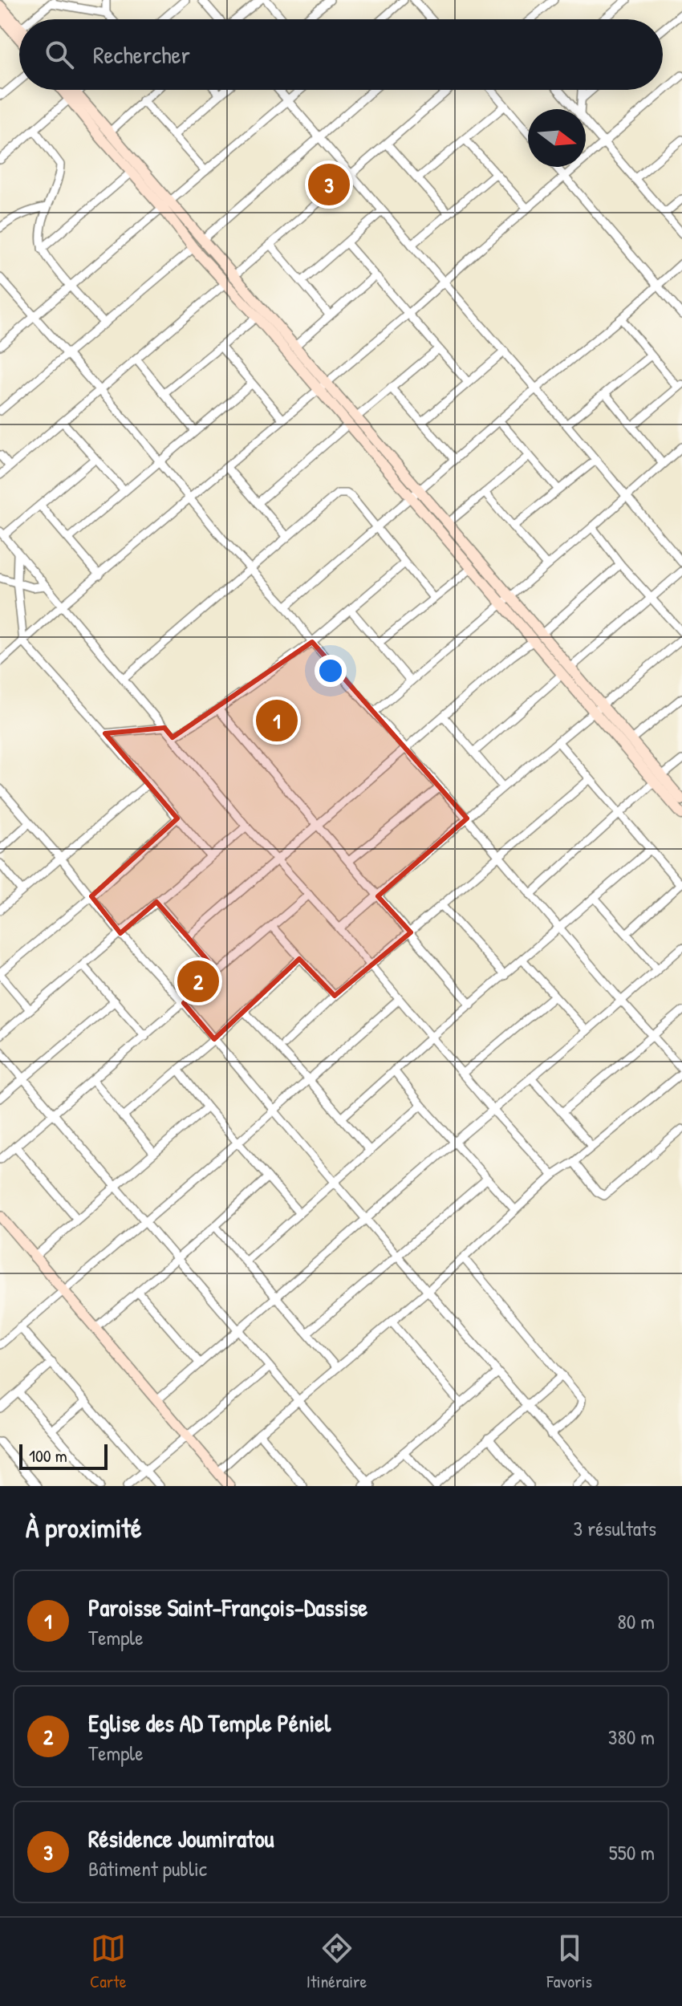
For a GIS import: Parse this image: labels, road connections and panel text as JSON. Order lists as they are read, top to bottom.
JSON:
{
  "scale_bar": "100 m",
  "north": "right",
  "page": {
    "search": "Rechercher",
    "pins": ["3", "1", "2"],
    "scale": "100 m",
    "heading": ["À proximité", "3 résultats"],
    "list": [
      {
        "mark": "1",
        "name": "Paroisse Saint-François-Dassise",
        "note": "Temple",
        "value": "80 m"
      },
      {
        "mark": "2",
        "name": "Eglise des AD Temple Péniel",
        "note": "Temple",
        "value": "380 m"
      },
      {
        "mark": "3",
        "name": "Résidence Joumiratou",
        "note": "Bâtiment public",
        "value": "550 m"
      }
    ],
    "nav": ["Carte", "Itinéraire", "Favoris"]
  }
}
